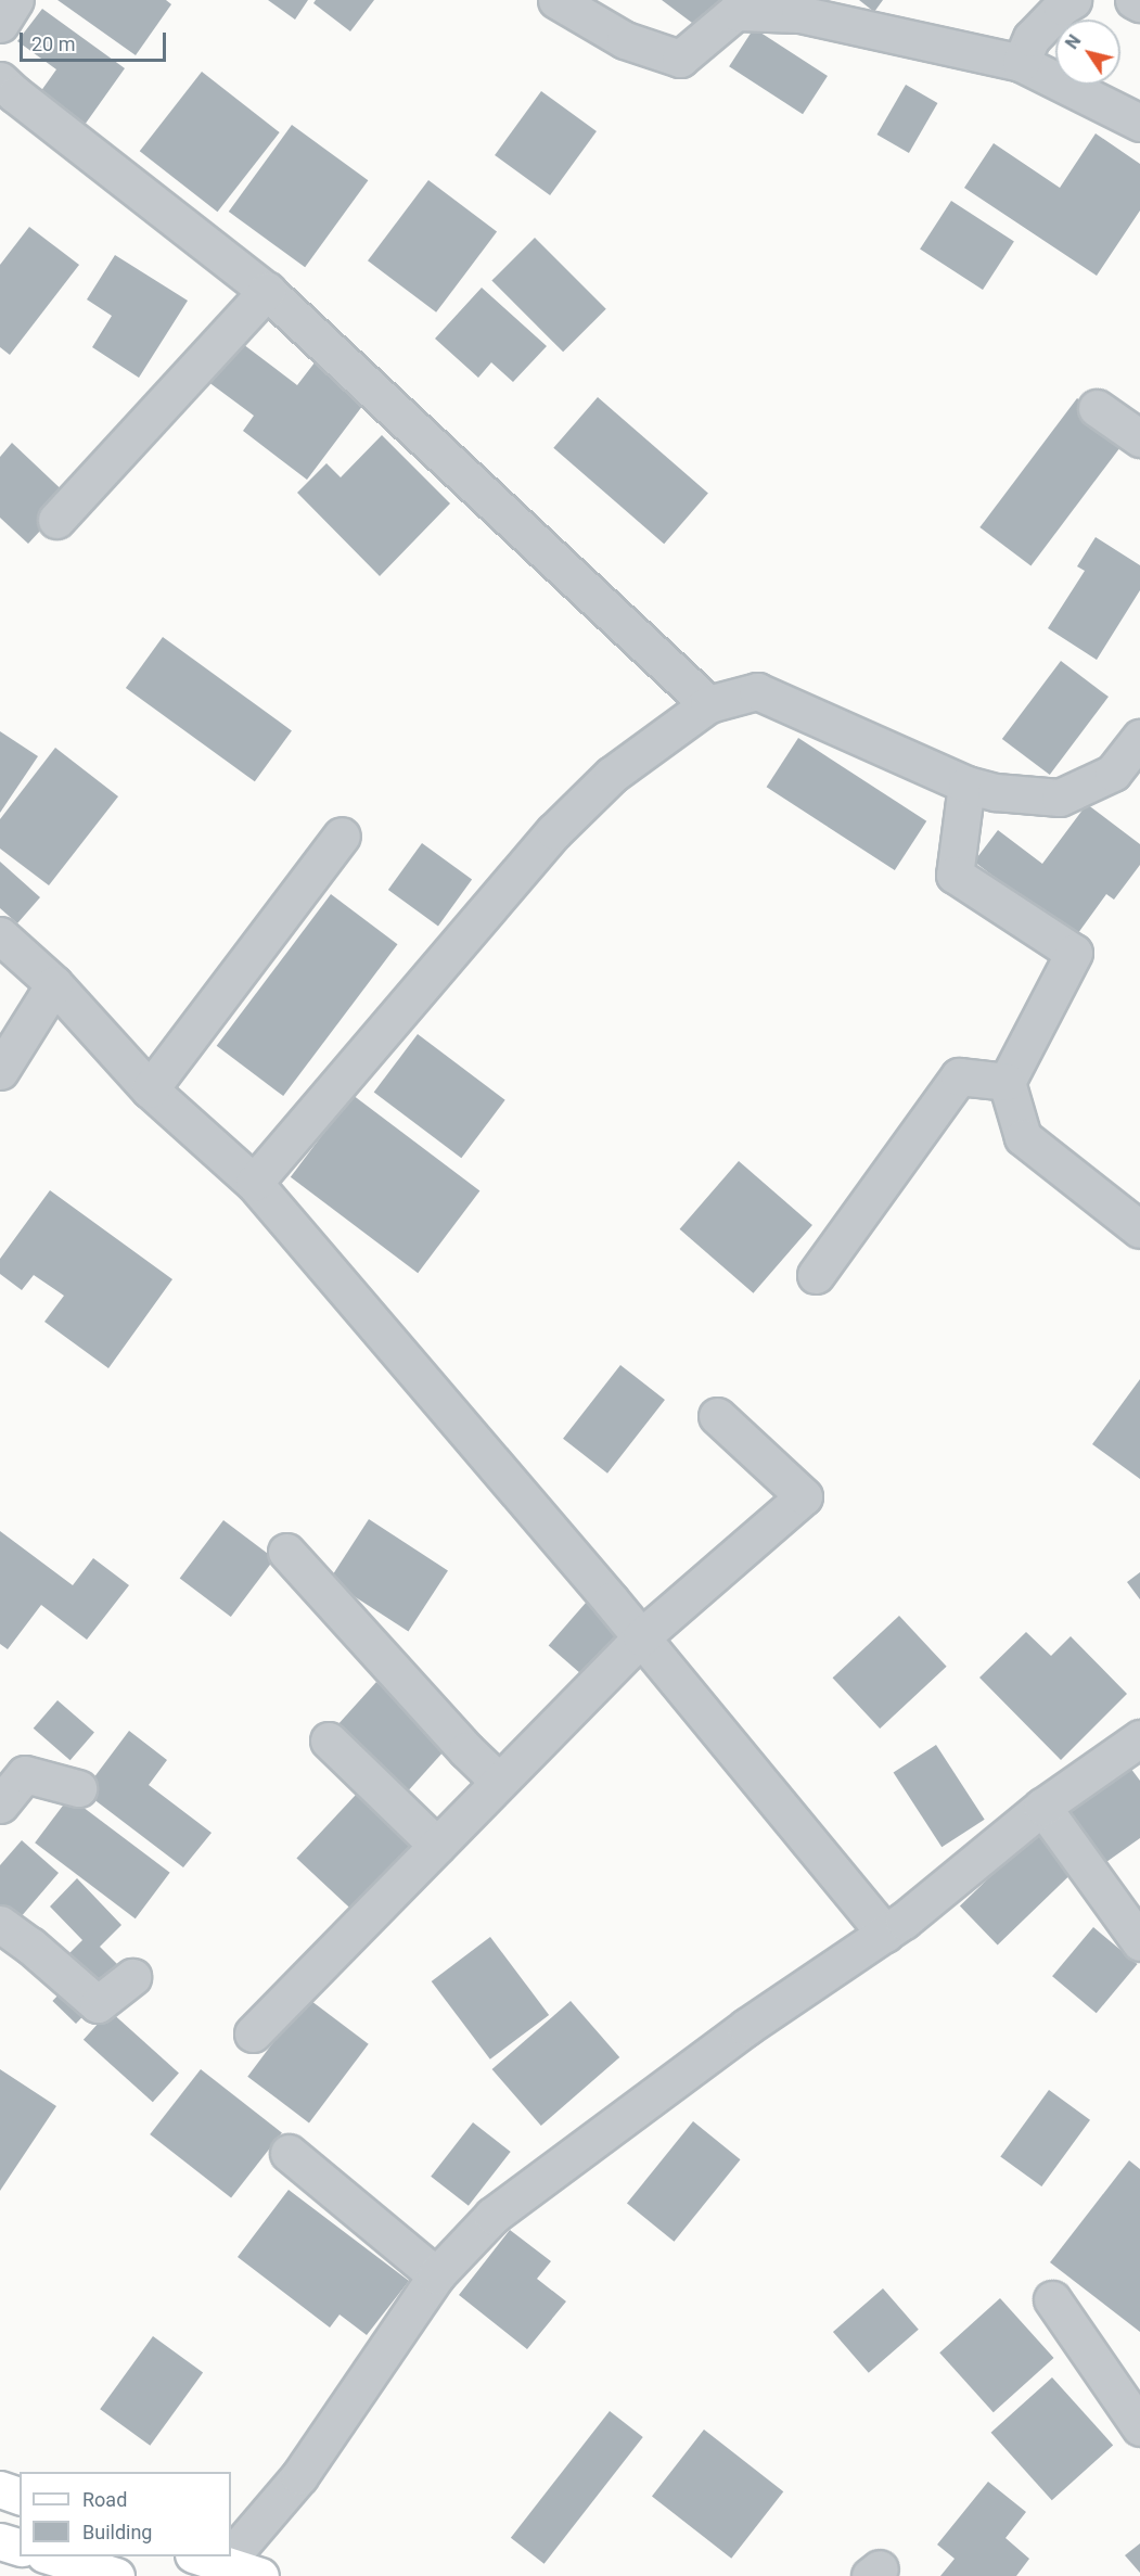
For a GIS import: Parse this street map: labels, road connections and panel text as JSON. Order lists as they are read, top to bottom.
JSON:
{
  "legend": ["Road", "Building"],
  "scale_bar": "20 m",
  "north": "top left"
}
